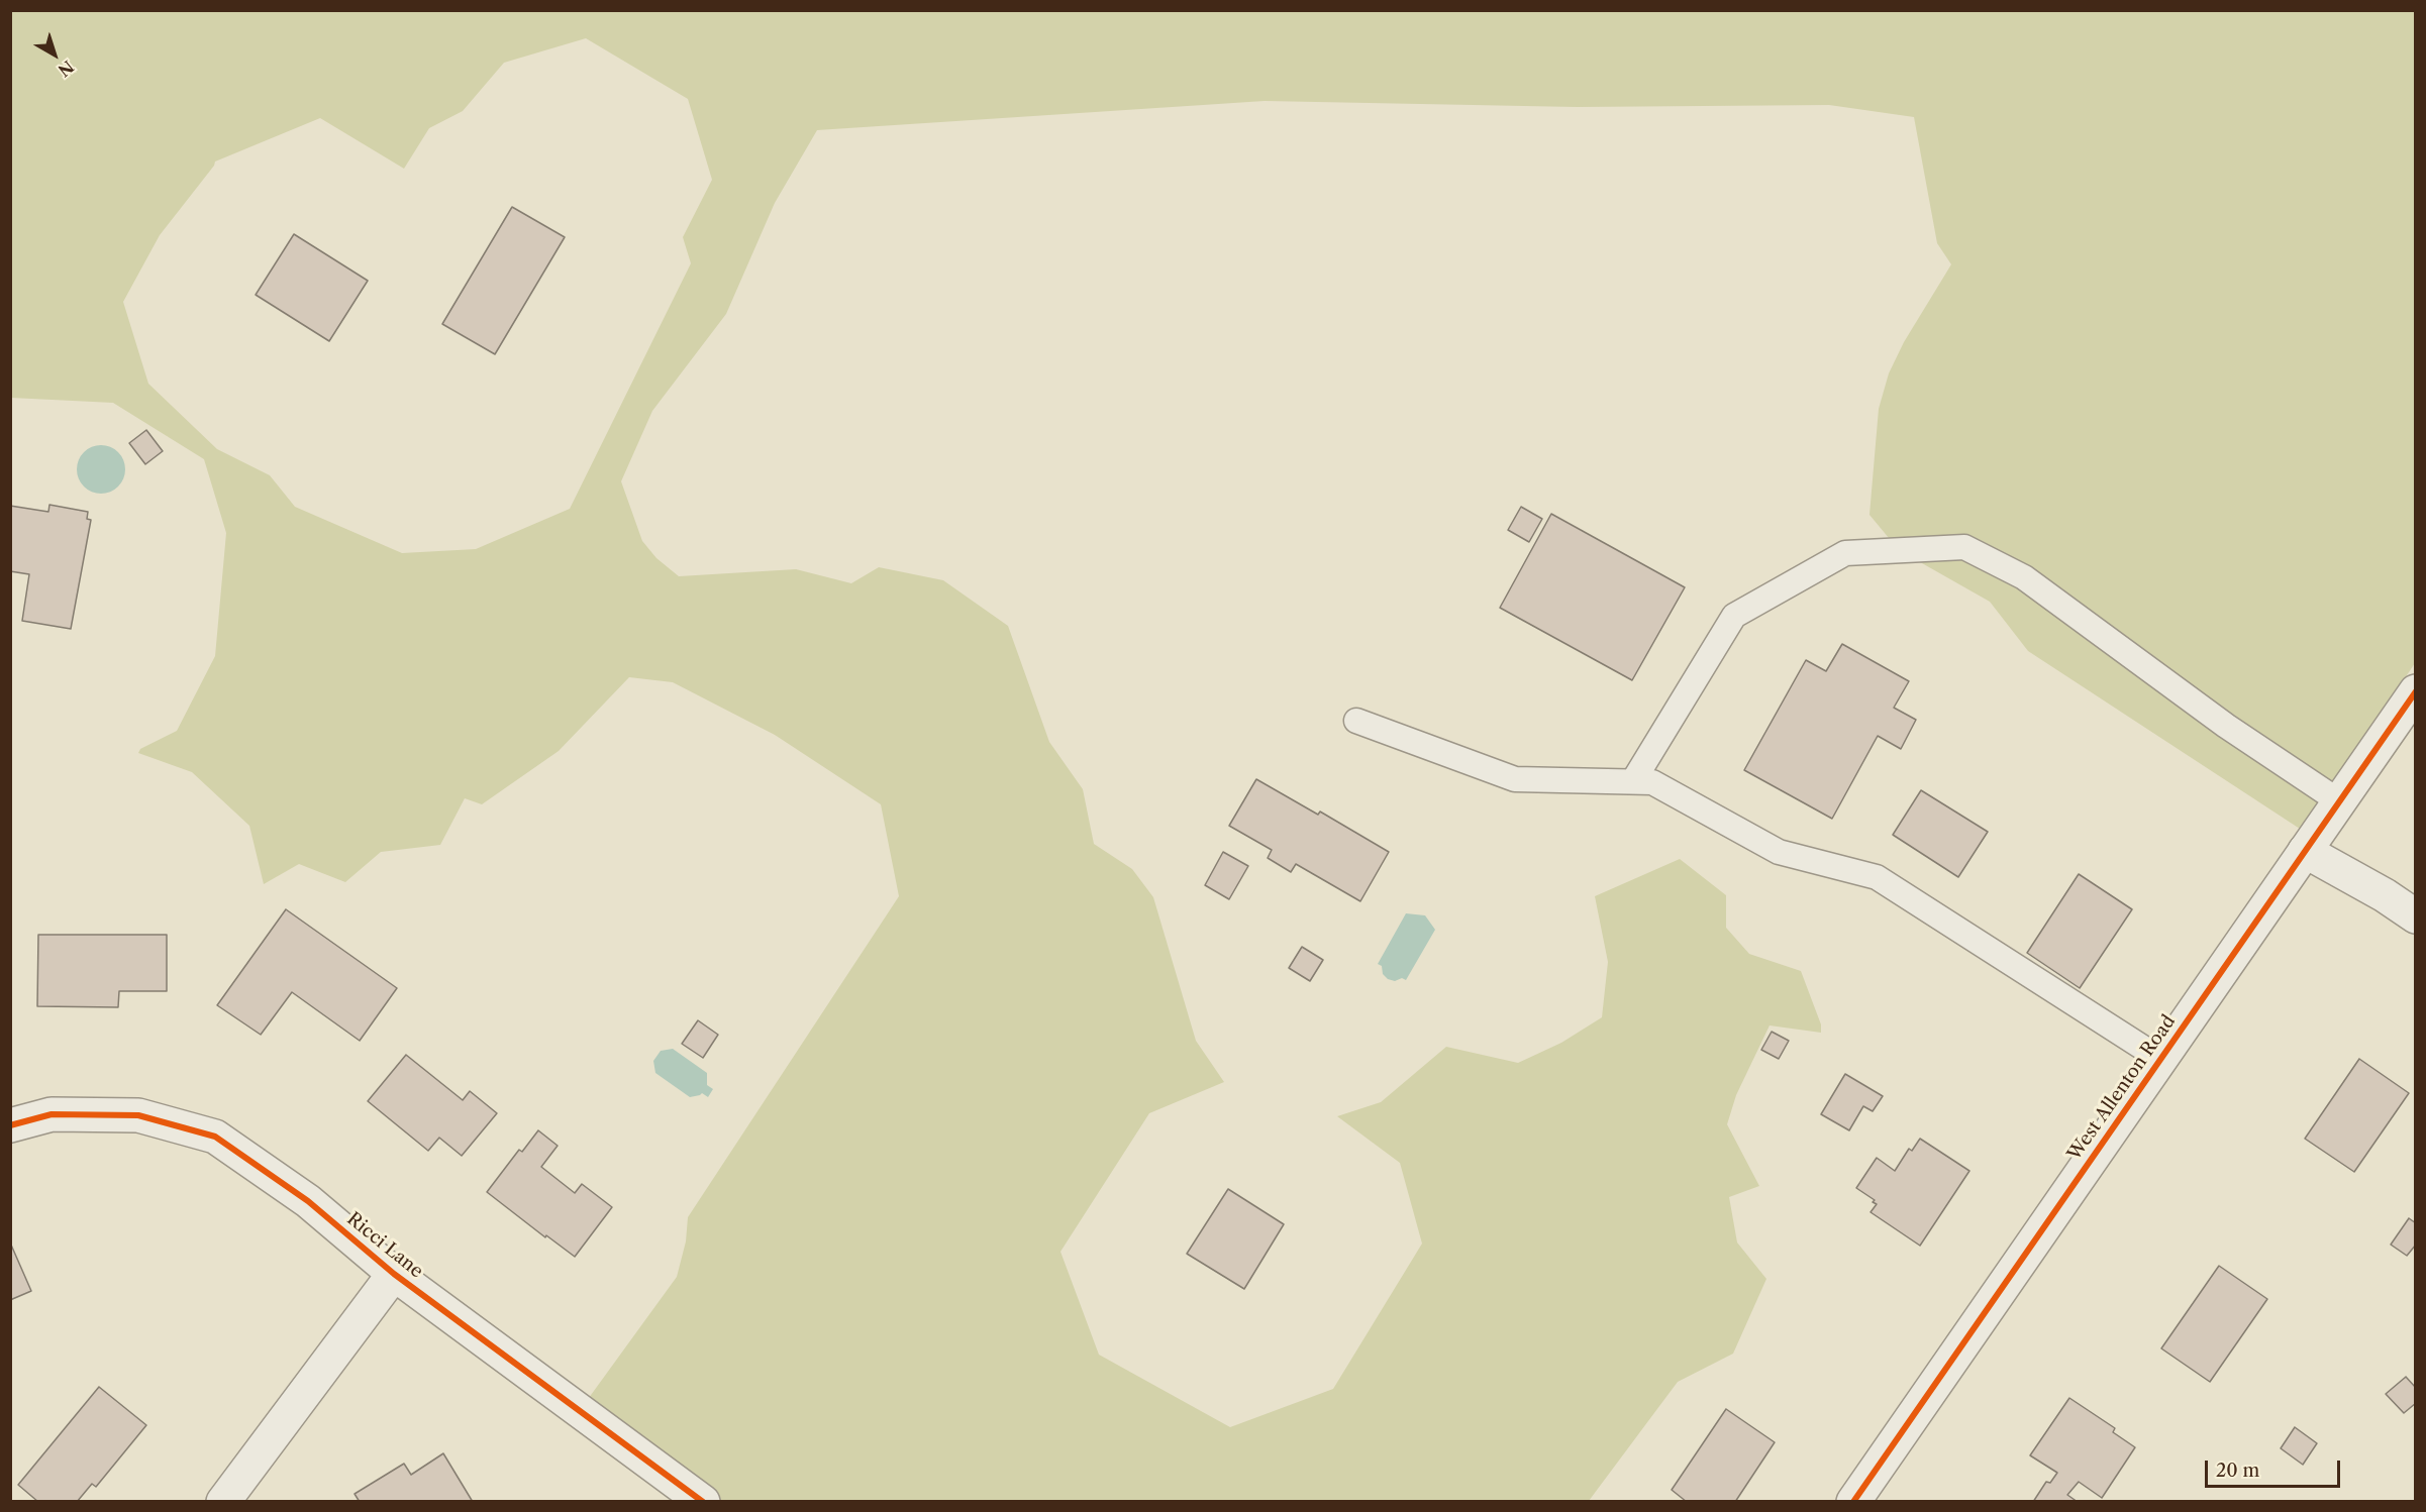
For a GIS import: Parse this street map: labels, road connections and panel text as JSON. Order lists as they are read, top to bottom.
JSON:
{
  "streets": {
    "street": ["West Allenton Road", "Ricci Lane"]
  },
  "scale_bar": "20 m",
  "north": "bottom right"
}
